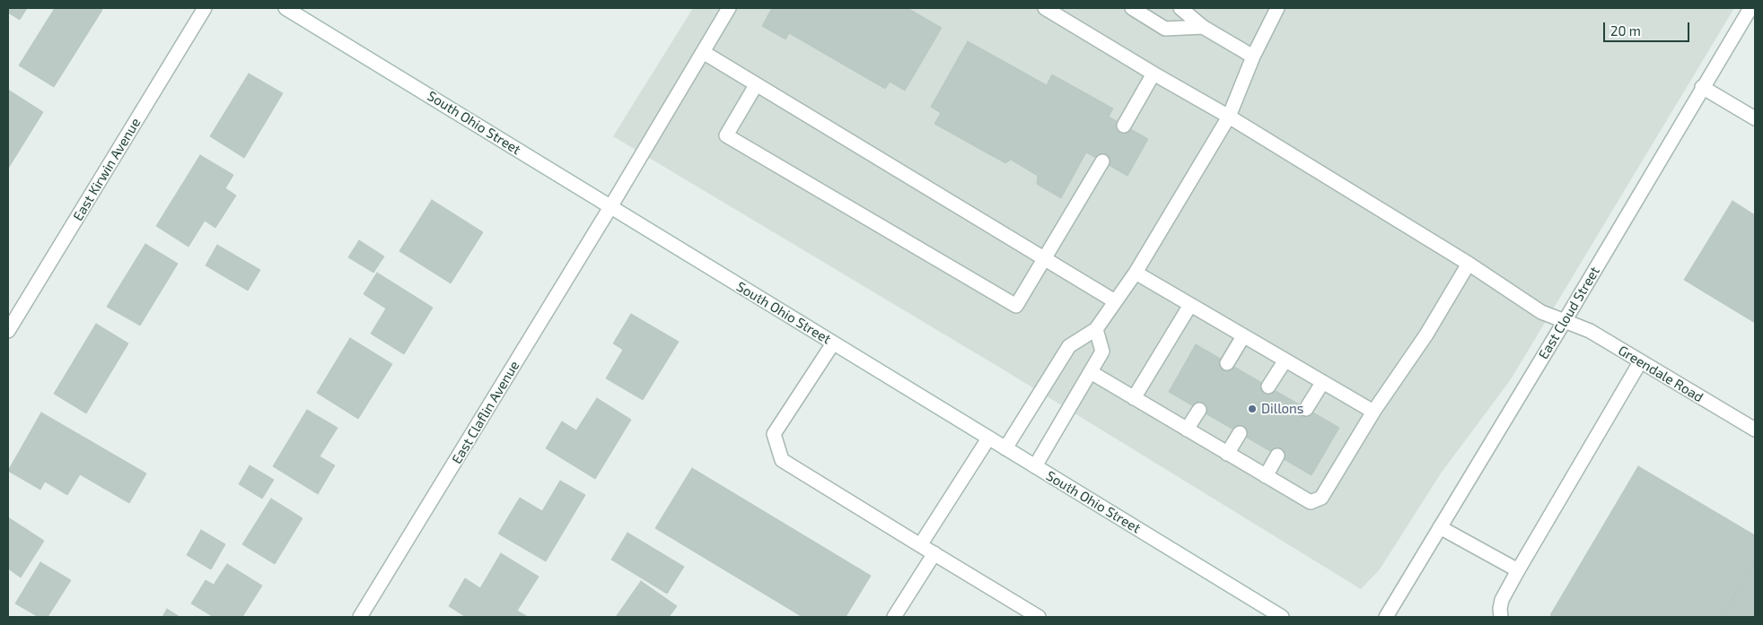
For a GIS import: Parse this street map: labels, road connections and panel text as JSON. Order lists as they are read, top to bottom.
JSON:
{
  "streets": {
    "street": [
      "South Ohio Street",
      "East Kirwin Avenue",
      "East Cloud Street",
      "Greendale Road",
      "East Claflin Avenue"
    ]
  },
  "crossings": [
    ["South Ohio Street", "East Claflin Avenue"],
    ["East Cloud Street", "Greendale Road"]
  ],
  "places": ["Dillons"],
  "scale_bar": "20 m"
}
